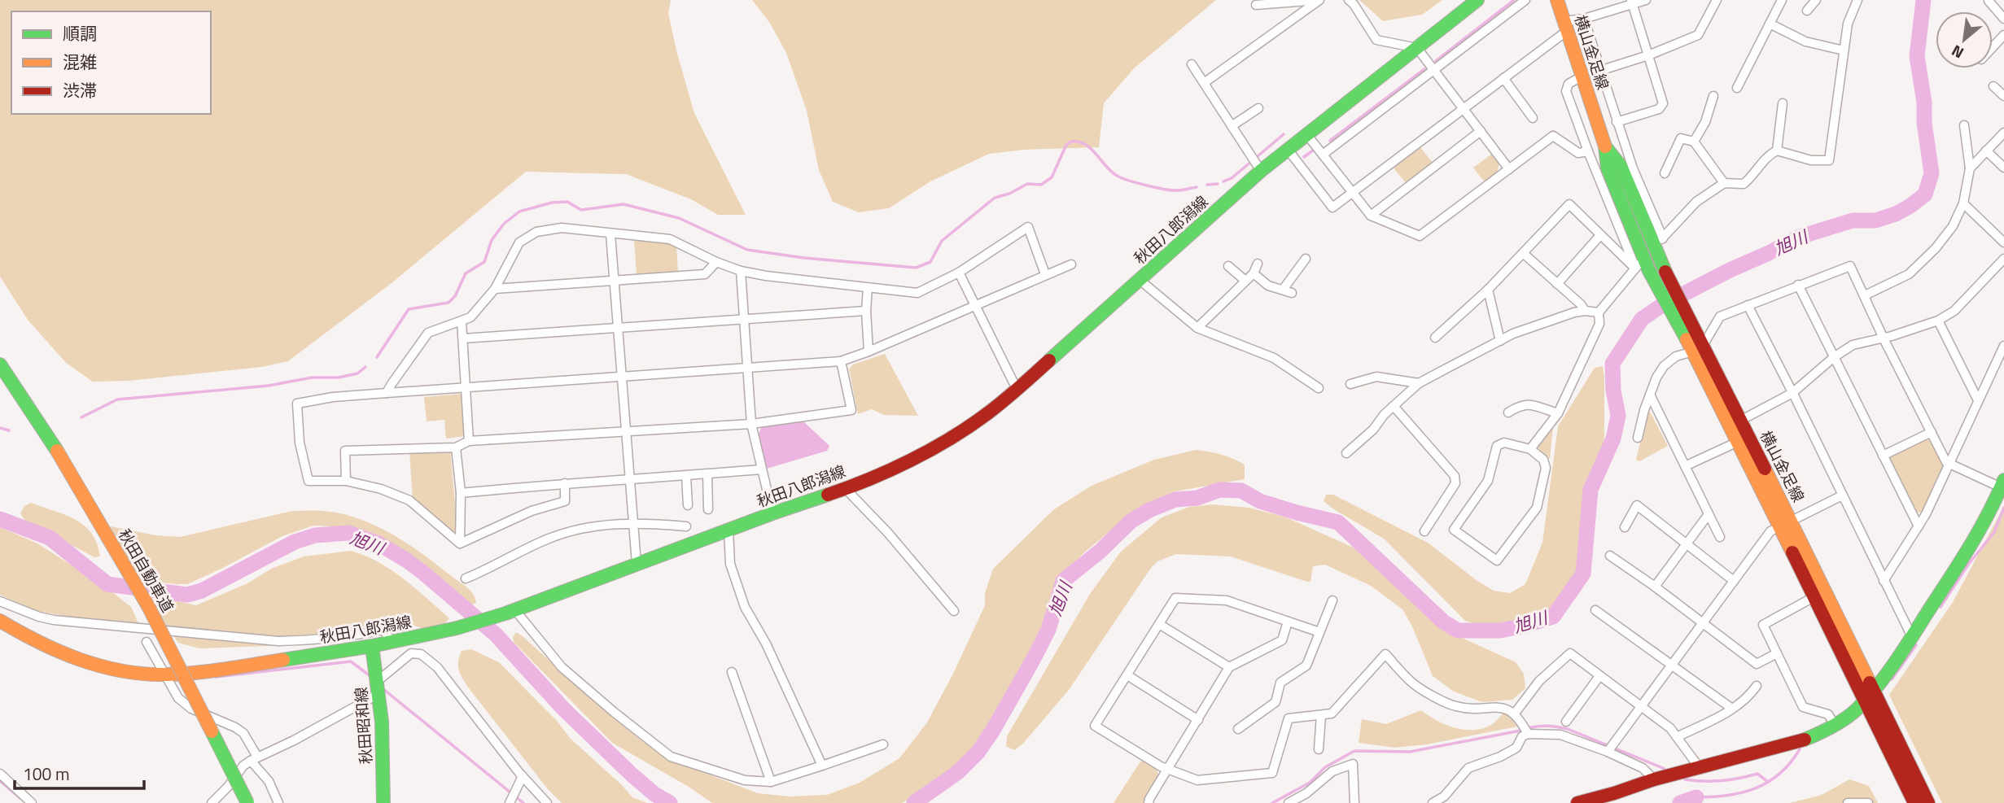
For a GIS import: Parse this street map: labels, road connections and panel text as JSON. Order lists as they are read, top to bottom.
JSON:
{
  "streets": {
    "main road": [
      "横山金足線",
      "秋田八郎潟線",
      "秋田自動車道",
      "秋田昭和線"
    ]
  },
  "crossings": [
    ["秋田八郎潟線", "秋田昭和線"]
  ],
  "water": ["旭川"],
  "legend": ["順調", "混雑", "渋滞"],
  "scale_bar": "100 m",
  "north": "bottom left"
}
